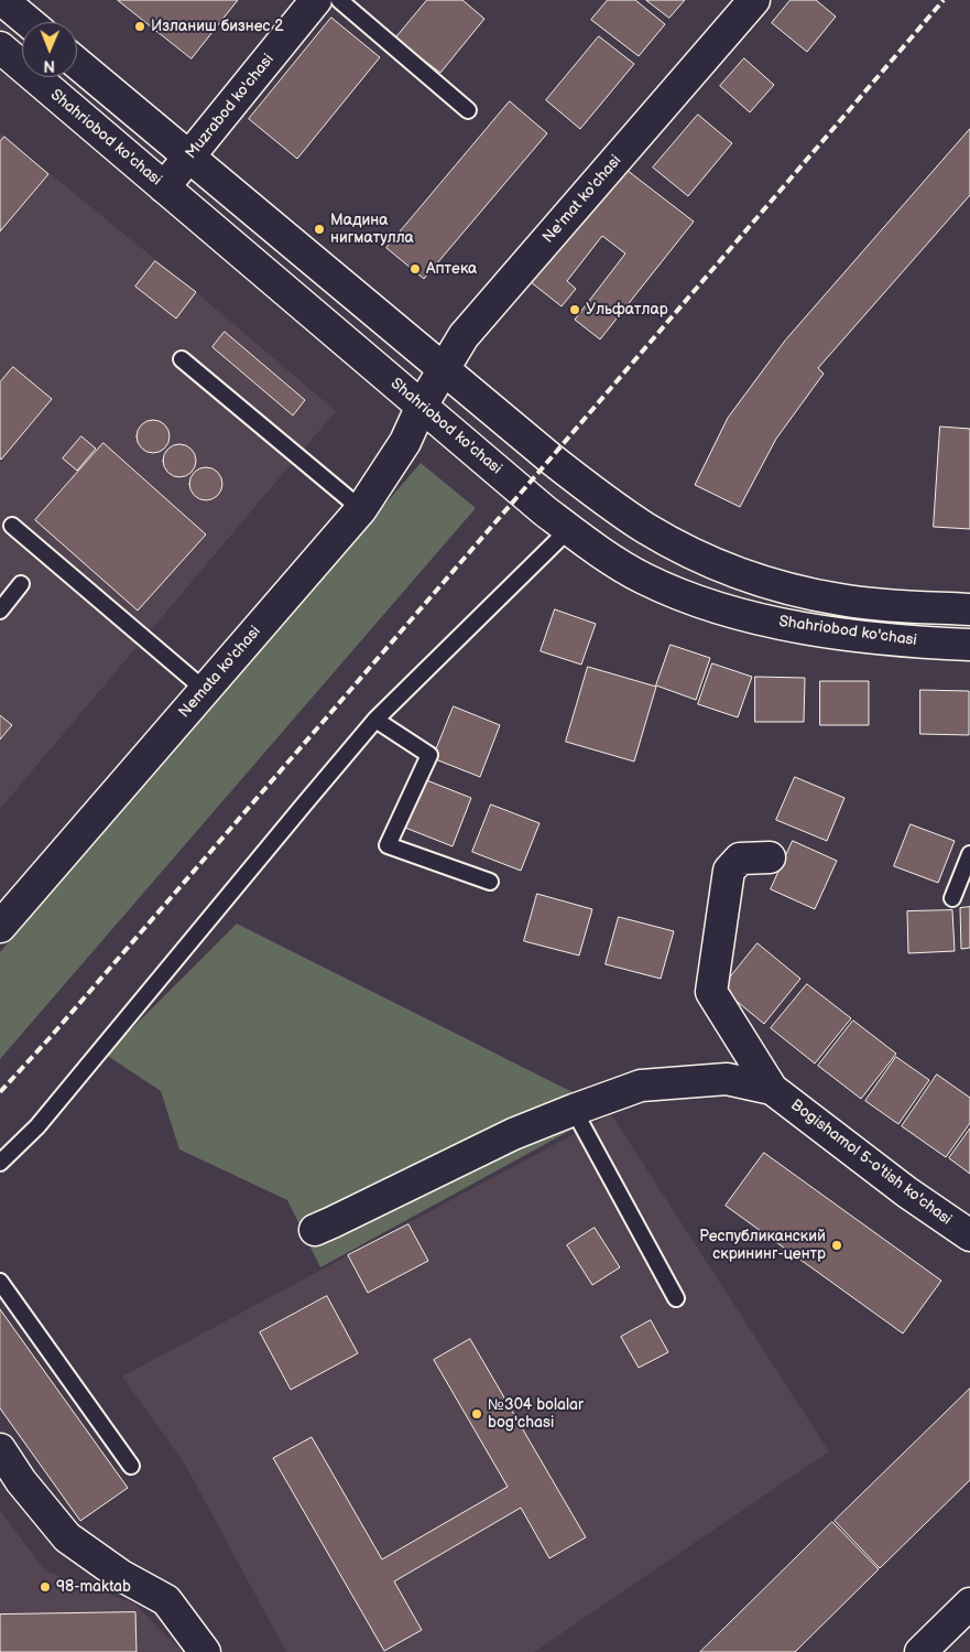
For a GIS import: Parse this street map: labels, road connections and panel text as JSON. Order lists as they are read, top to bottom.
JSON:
{
  "streets": {
    "street": [
      "Muzrabod ko'chasi",
      "Shahriobod ko'chasi",
      "Ne'mat ko'chasi",
      "Nemata ko'chasi",
      "Bogishamol 5-o'tish ko'chasi"
    ]
  },
  "crossings": [
    ["Muzrabod ko'chasi", "Shahriobod ko'chasi"],
    ["Shahriobod ko'chasi", "Ne'mat ko'chasi"],
    ["Shahriobod ko'chasi", "Nemata ko'chasi"],
    ["Ne'mat ko'chasi", "Nemata ko'chasi"]
  ],
  "places": [
    "Изланиш бизнес 2",
    "Мадина нигматулла",
    "Аптека",
    "Ульфатлар",
    "Республиканский скрининг-центр",
    "№304 bolalar bog'chasi",
    "98-maktab"
  ],
  "north": "bottom"
}
